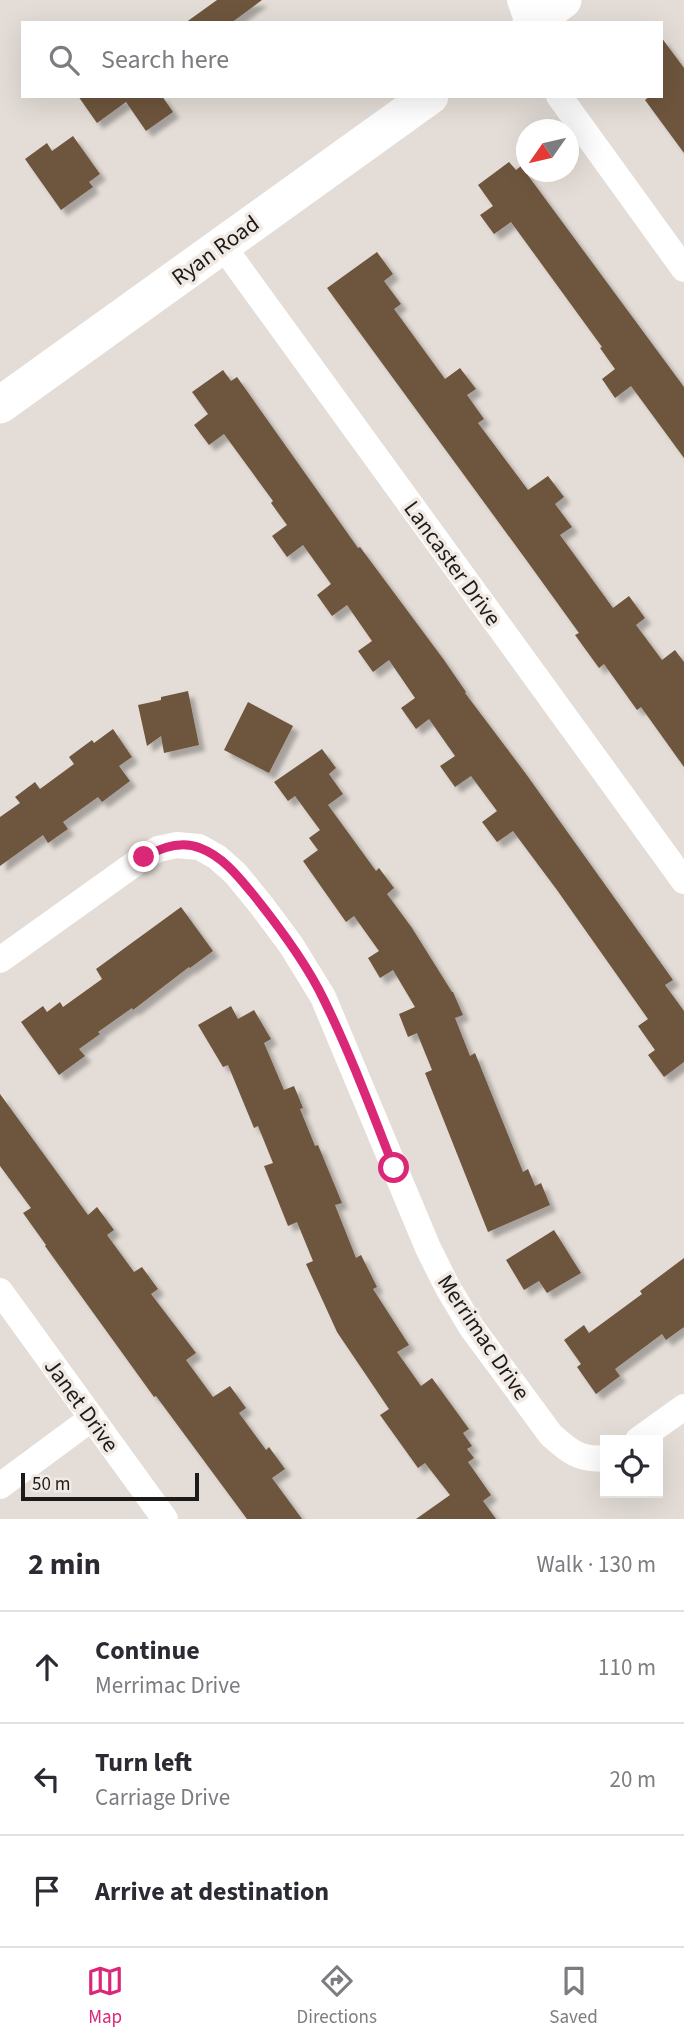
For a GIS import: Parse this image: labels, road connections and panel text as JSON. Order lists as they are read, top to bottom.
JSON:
{
  "streets": {
    "main road": ["Ryan Road"],
    "street": ["Lancaster Drive", "Merrimac Drive", "Janet Drive"]
  },
  "crossings": [
    ["Ryan Road", "Lancaster Drive"]
  ],
  "scale_bar": "50 m",
  "north": "bottom left",
  "page": {
    "search": "Search here",
    "scale": "50 m",
    "heading": ["2 min", "Walk · 130 m"],
    "list": [
      ["Continue", "Merrimac Drive", "110 m"],
      ["Turn left", "Carriage Drive", "20 m"],
      "Arrive at destination"
    ],
    "nav": ["Map", "Directions", "Saved"]
  }
}
